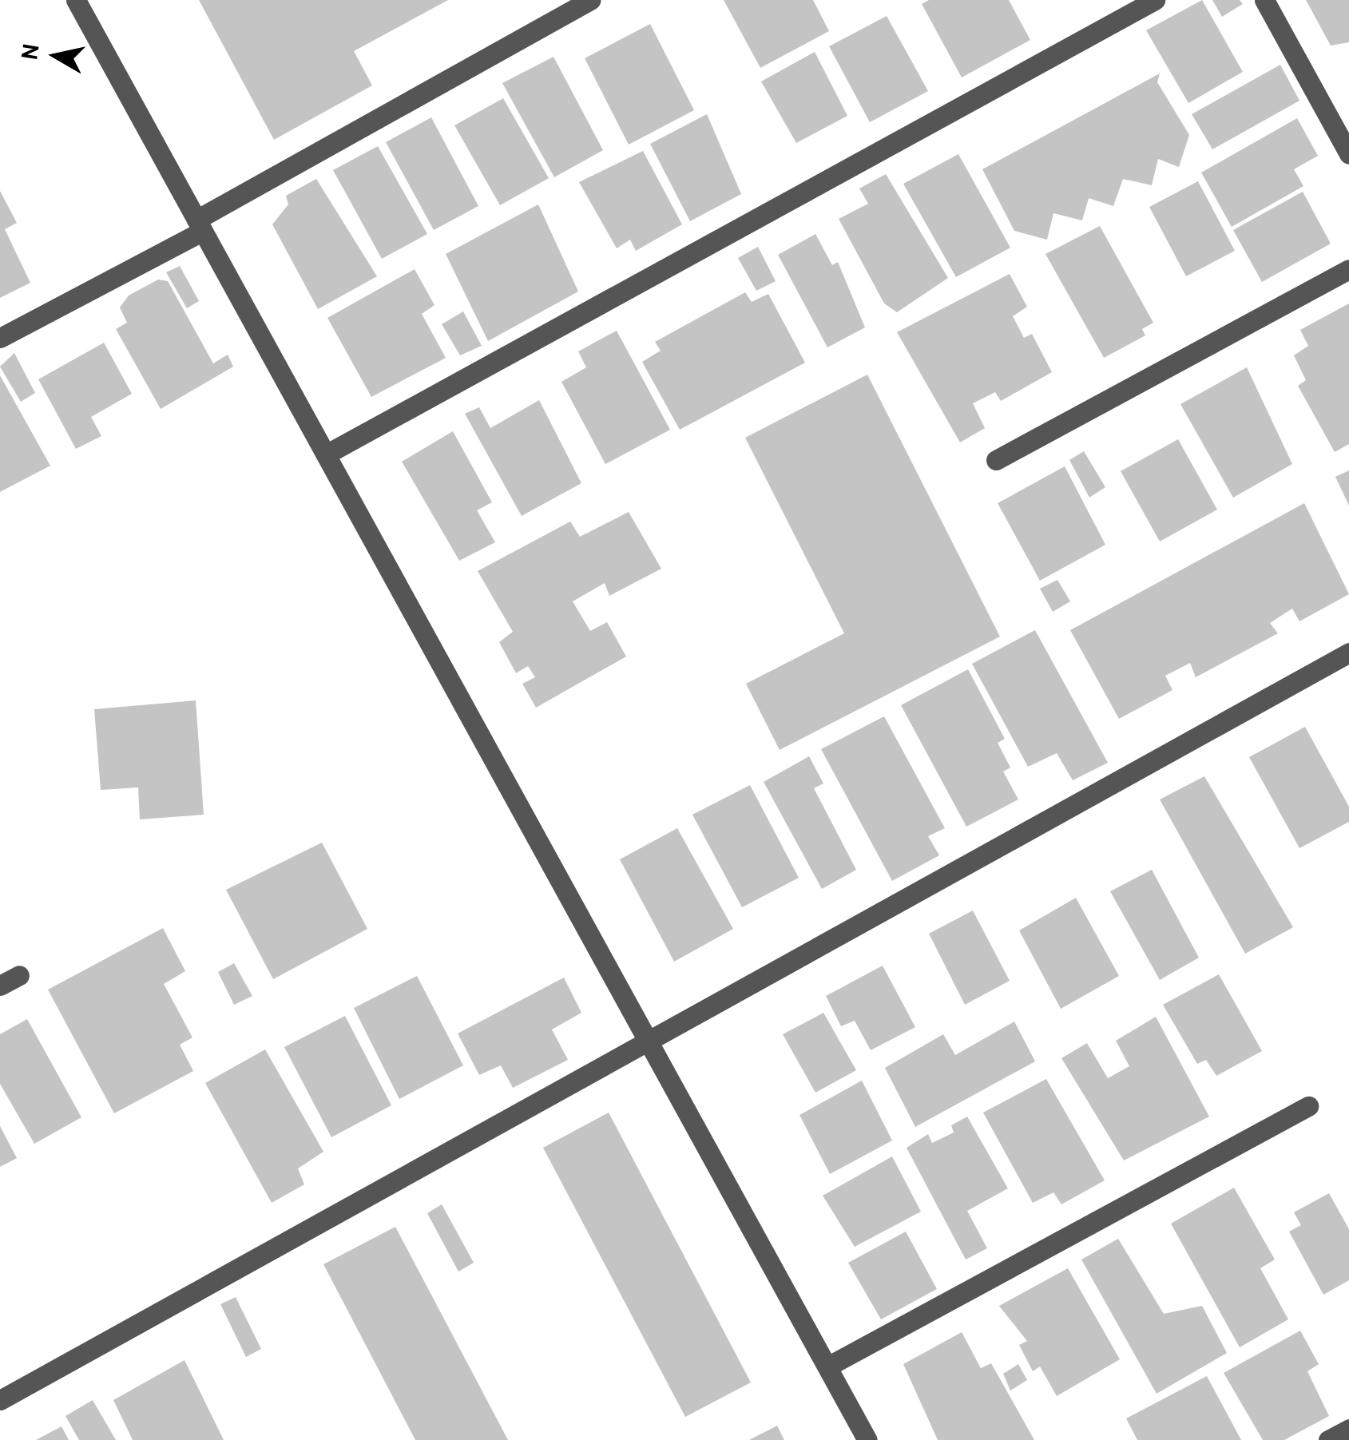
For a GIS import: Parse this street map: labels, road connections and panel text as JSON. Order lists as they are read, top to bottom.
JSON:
{
  "north": "left"
}
